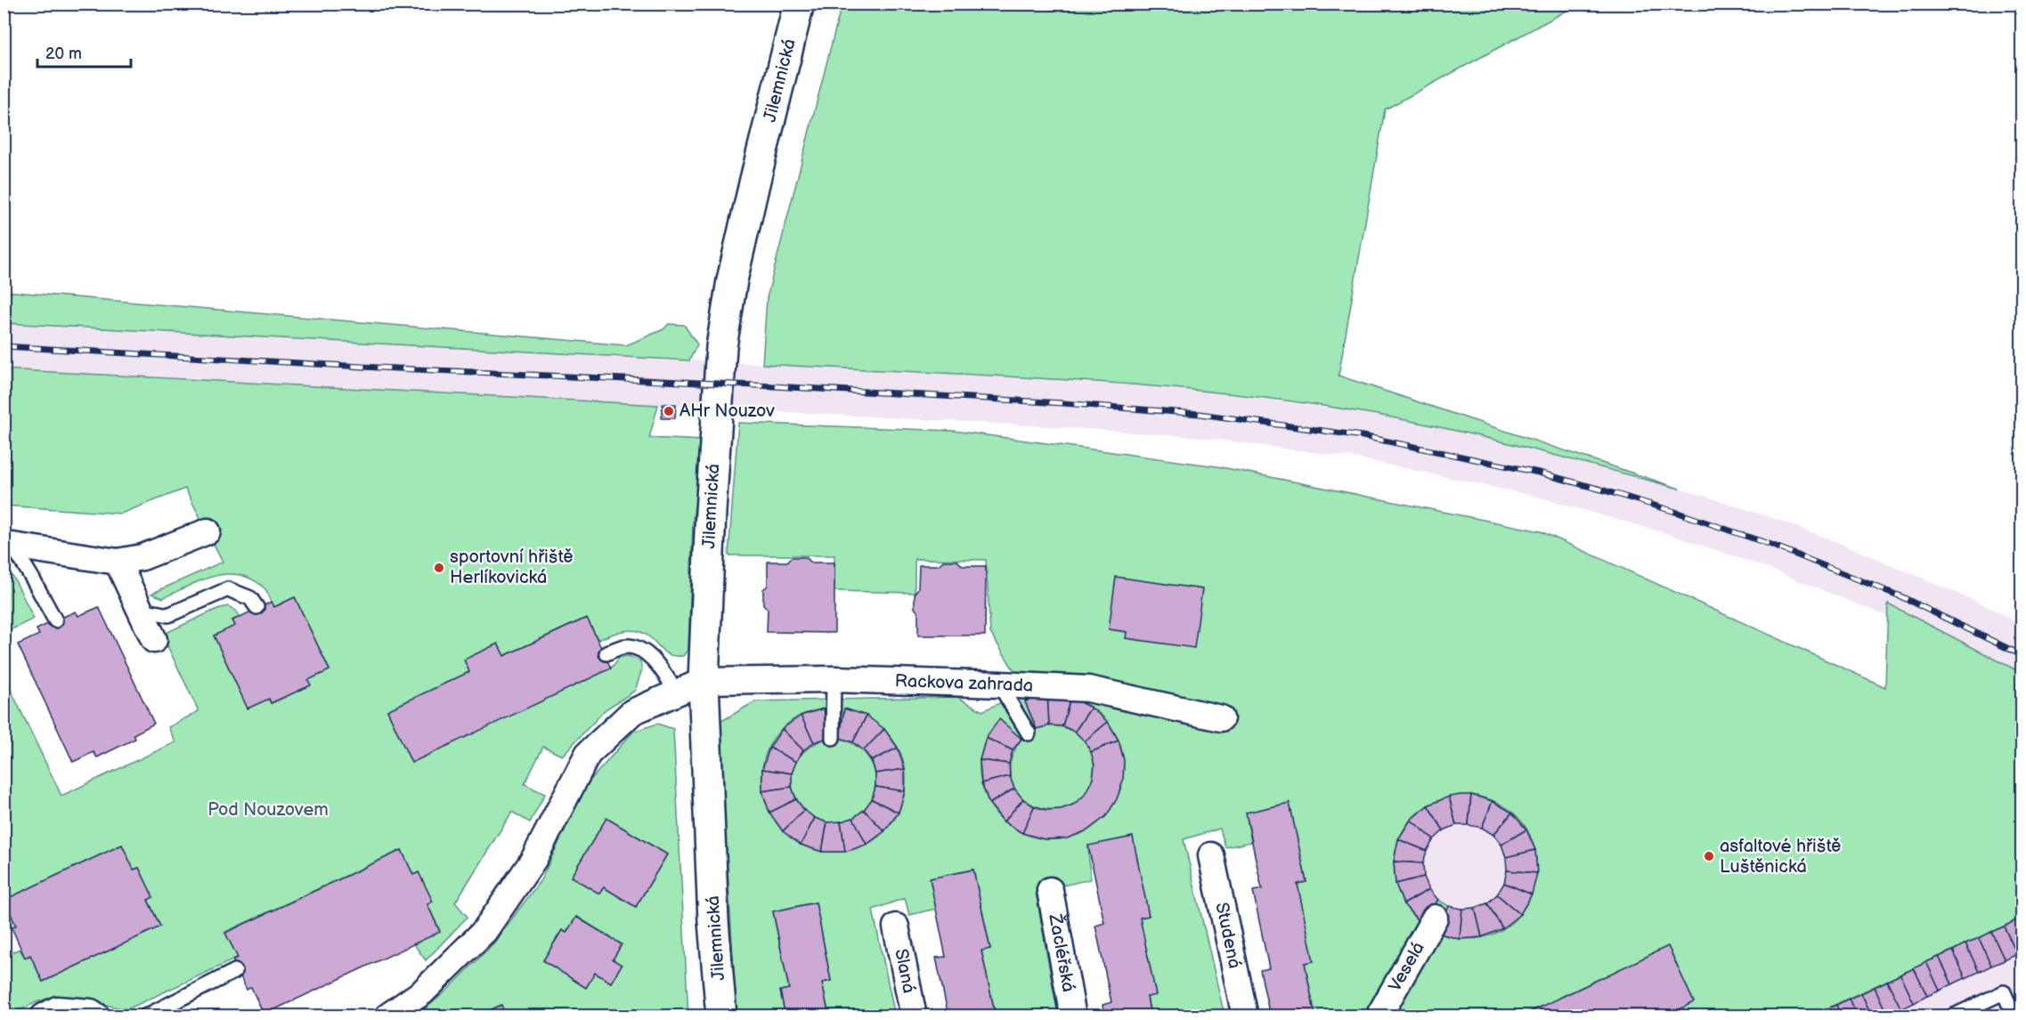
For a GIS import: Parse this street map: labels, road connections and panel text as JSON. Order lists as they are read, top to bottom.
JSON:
{
  "streets": {
    "street": [
      "Jilemnická",
      "Rackova zahrada",
      "Studená",
      "Žacléřská",
      "Veselá",
      "Slaná"
    ]
  },
  "crossings": [
    ["Jilemnická", "Rackova zahrada"]
  ],
  "parks": ["Pod Nouzovem"],
  "places": ["AHr Nouzov", "sportovní hřiště Herlíkovická", "asfaltové hřiště Luštěnická"],
  "scale_bar": "20 m"
}
